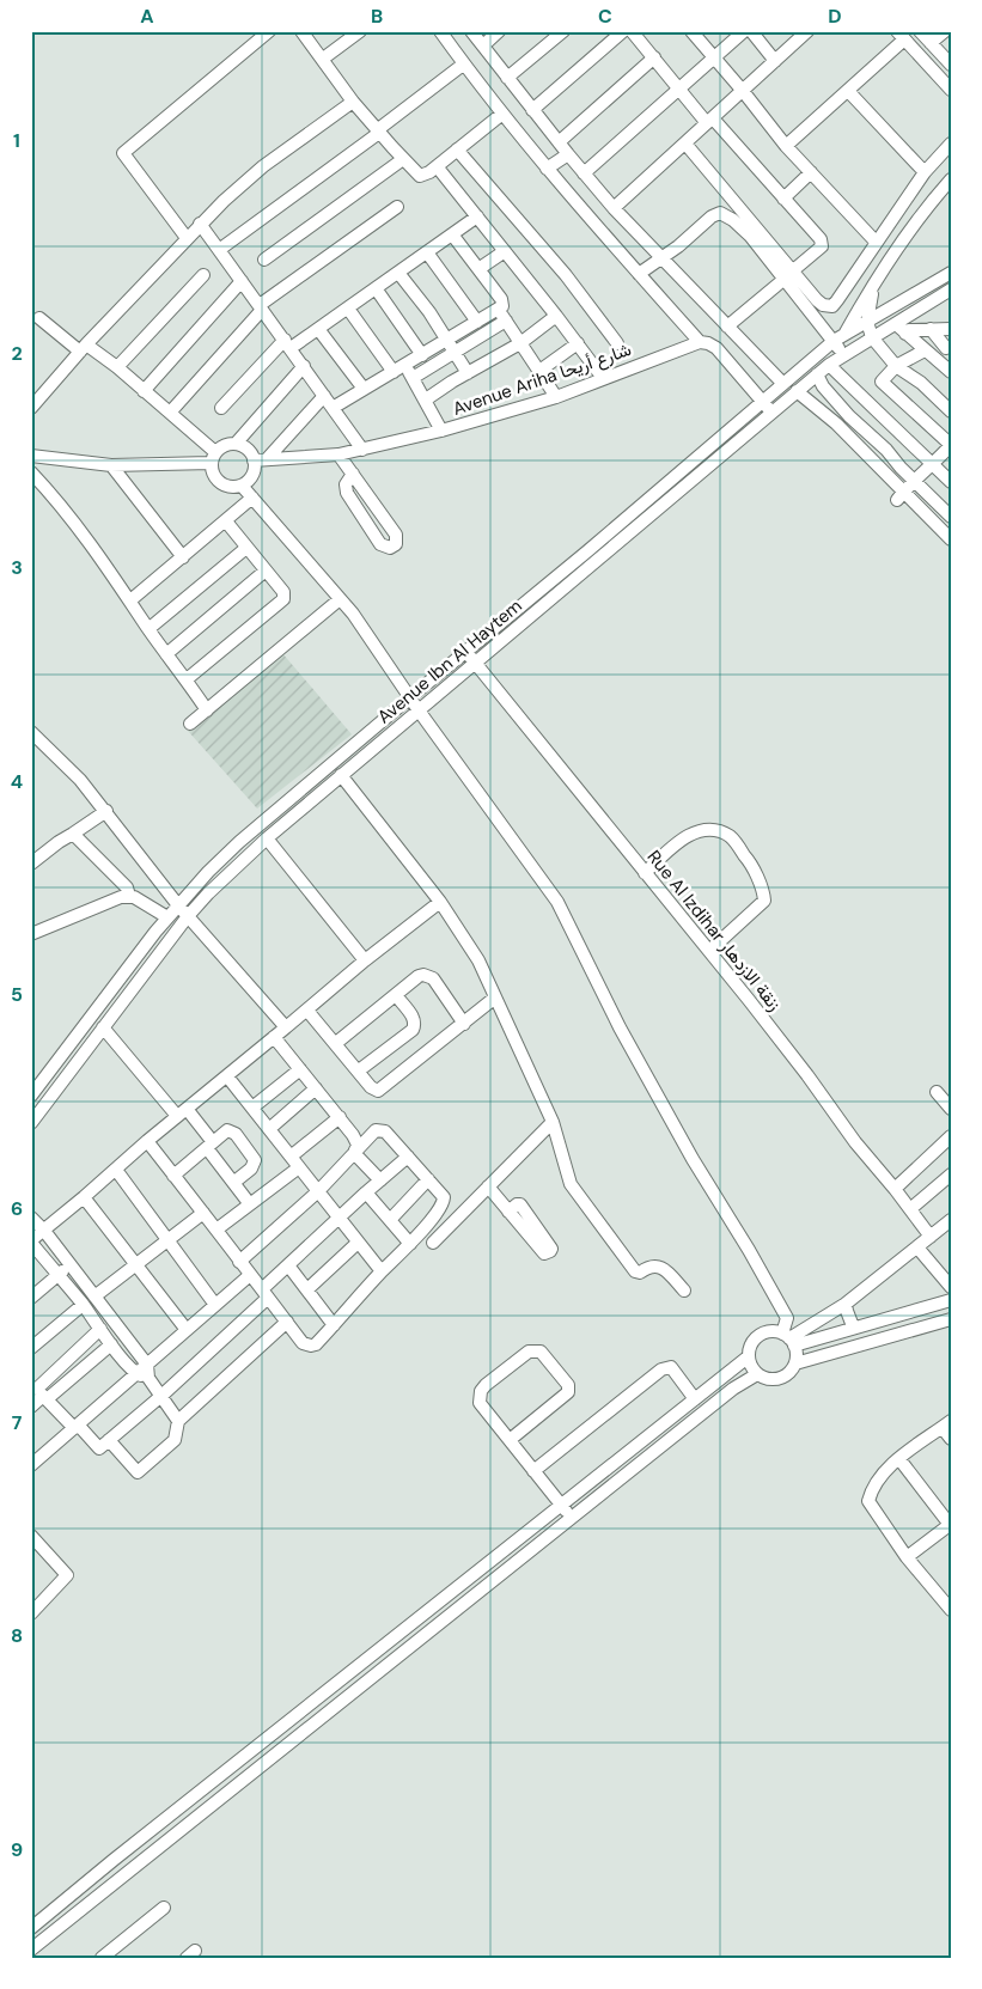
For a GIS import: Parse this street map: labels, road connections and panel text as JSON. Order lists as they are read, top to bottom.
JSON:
{
  "streets": {
    "street": ["Avenue Ariha شارع أريحا", "Avenue Ibn Al Haytem", "Rue Al Izdihar زنقة الازدهار"]
  },
  "crossings": [
    ["Avenue Ibn Al Haytem", "Rue Al Izdihar زنقة الازدهار"]
  ],
  "grid": {
    "columns": [
      "A",
      "B",
      "C",
      "D"
    ],
    "rows": [
      "1",
      "2",
      "3",
      "4",
      "5",
      "6",
      "7",
      "8",
      "9"
    ]
  }
}
